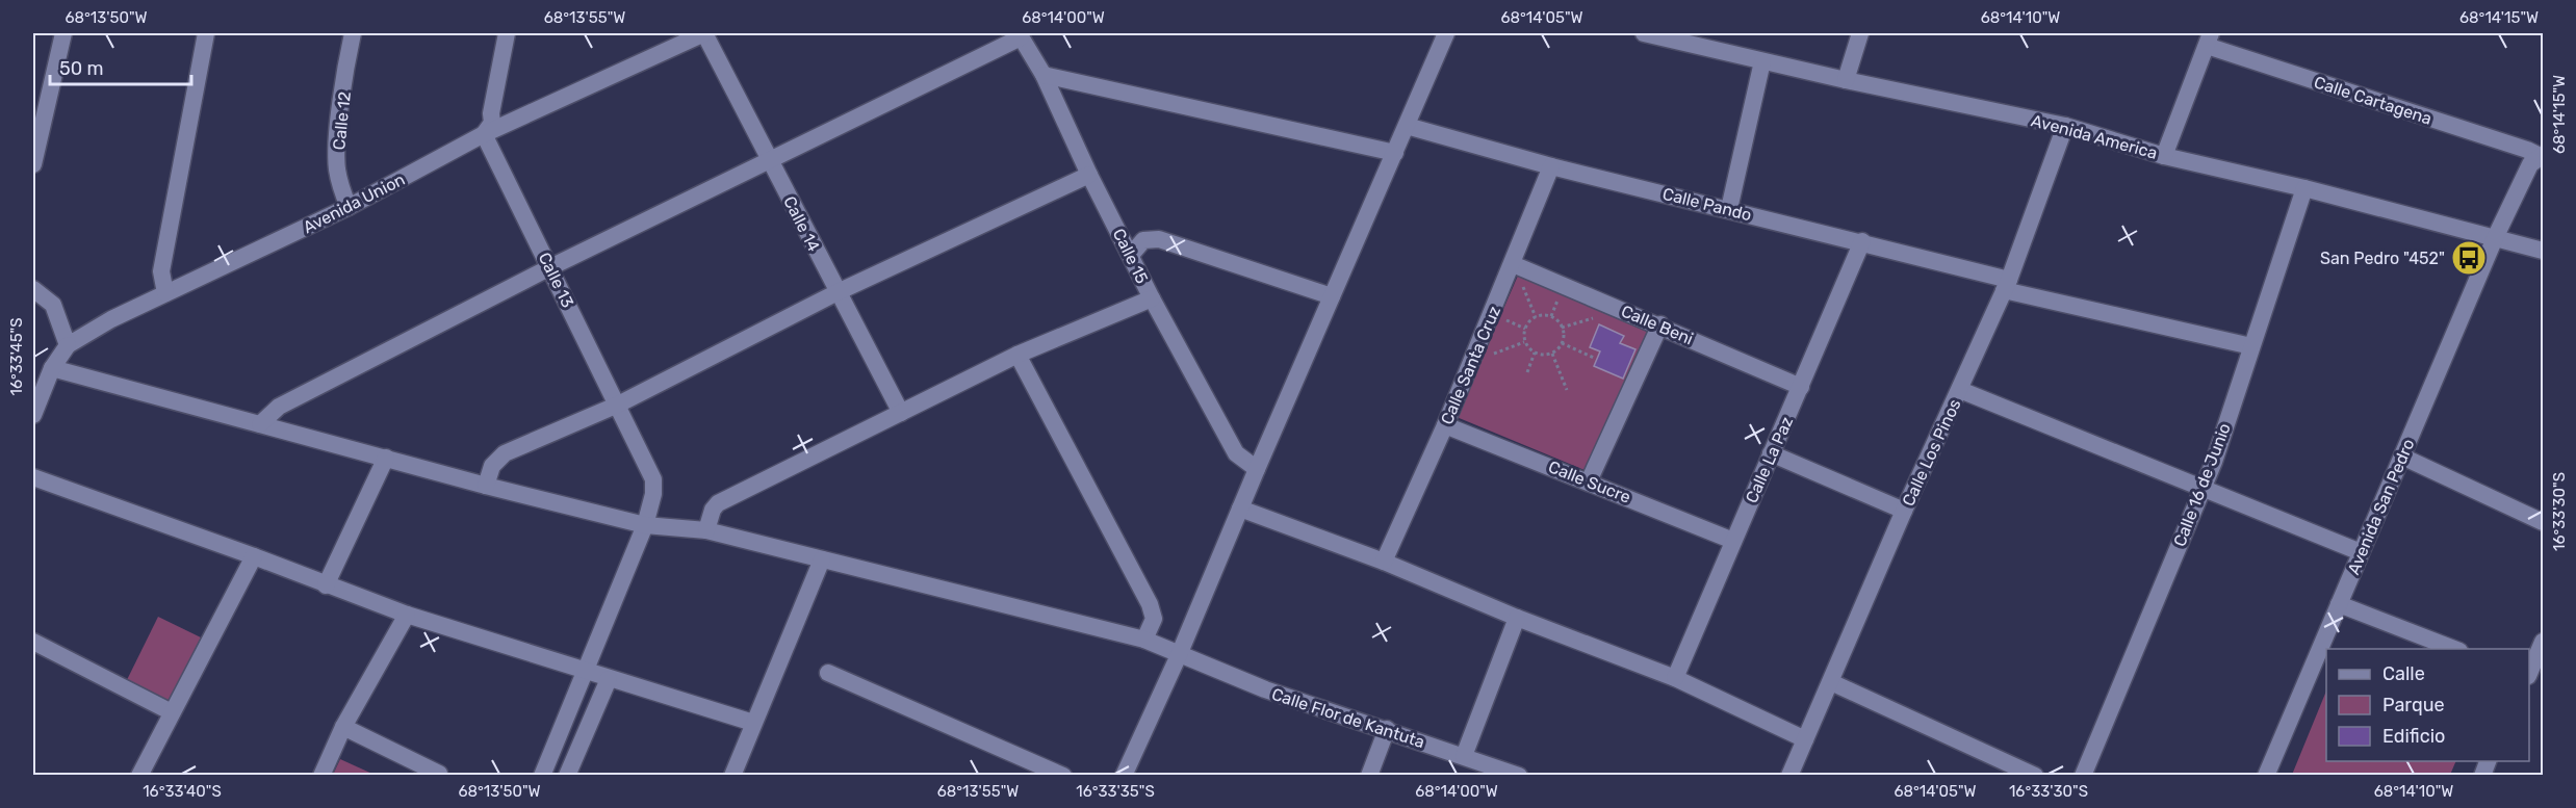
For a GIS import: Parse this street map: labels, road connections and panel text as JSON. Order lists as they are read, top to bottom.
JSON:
{
  "streets": {
    "street": [
      "Calle Cartagena",
      "Calle 12",
      "Avenida America",
      "Avenida Union",
      "Calle Pando",
      "Calle 14",
      "Calle 15",
      "Calle 13",
      "Calle Beni",
      "Calle Santa Cruz",
      "Calle Los Pinos",
      "Calle La Paz",
      "Calle Sucre",
      "Calle 16 de Junio",
      "Avenida San Pedro",
      "Calle Flor de Kantuta"
    ]
  },
  "crossings": [
    ["Calle Cartagena", "Avenida San Pedro"],
    ["Calle 12", "Avenida Union"],
    ["Avenida America", "Calle Los Pinos"],
    ["Avenida America", "Calle 16 de Junio"],
    ["Avenida America", "Avenida San Pedro"],
    ["Avenida Union", "Calle 14"],
    ["Avenida Union", "Calle 13"],
    ["Calle Pando", "Calle Santa Cruz"],
    ["Calle Pando", "Calle Los Pinos"],
    ["Calle Pando", "Calle La Paz"],
    ["Calle Pando", "Calle 16 de Junio"],
    ["Calle 13", "Calle Flor de Kantuta"],
    ["Calle Beni", "Calle Santa Cruz"],
    ["Calle Beni", "Calle La Paz"],
    ["Calle Santa Cruz", "Calle Sucre"],
    ["Calle La Paz", "Calle Sucre"]
  ],
  "places": {
    "bus stop": ["San Pedro \"452\""]
  },
  "legend": ["Calle", "Parque", "Edificio"],
  "scale_bar": "50 m",
  "coordinates": [
    "68°13'50\"W",
    "68°13'55\"W",
    "68°14'00\"W",
    "68°14'05\"W",
    "68°14'10\"W",
    "68°14'15\"W",
    "16°33'45\"S",
    "16°33'30\"S",
    "16°33'40\"S",
    "16°33'35\"S"
  ]
}
